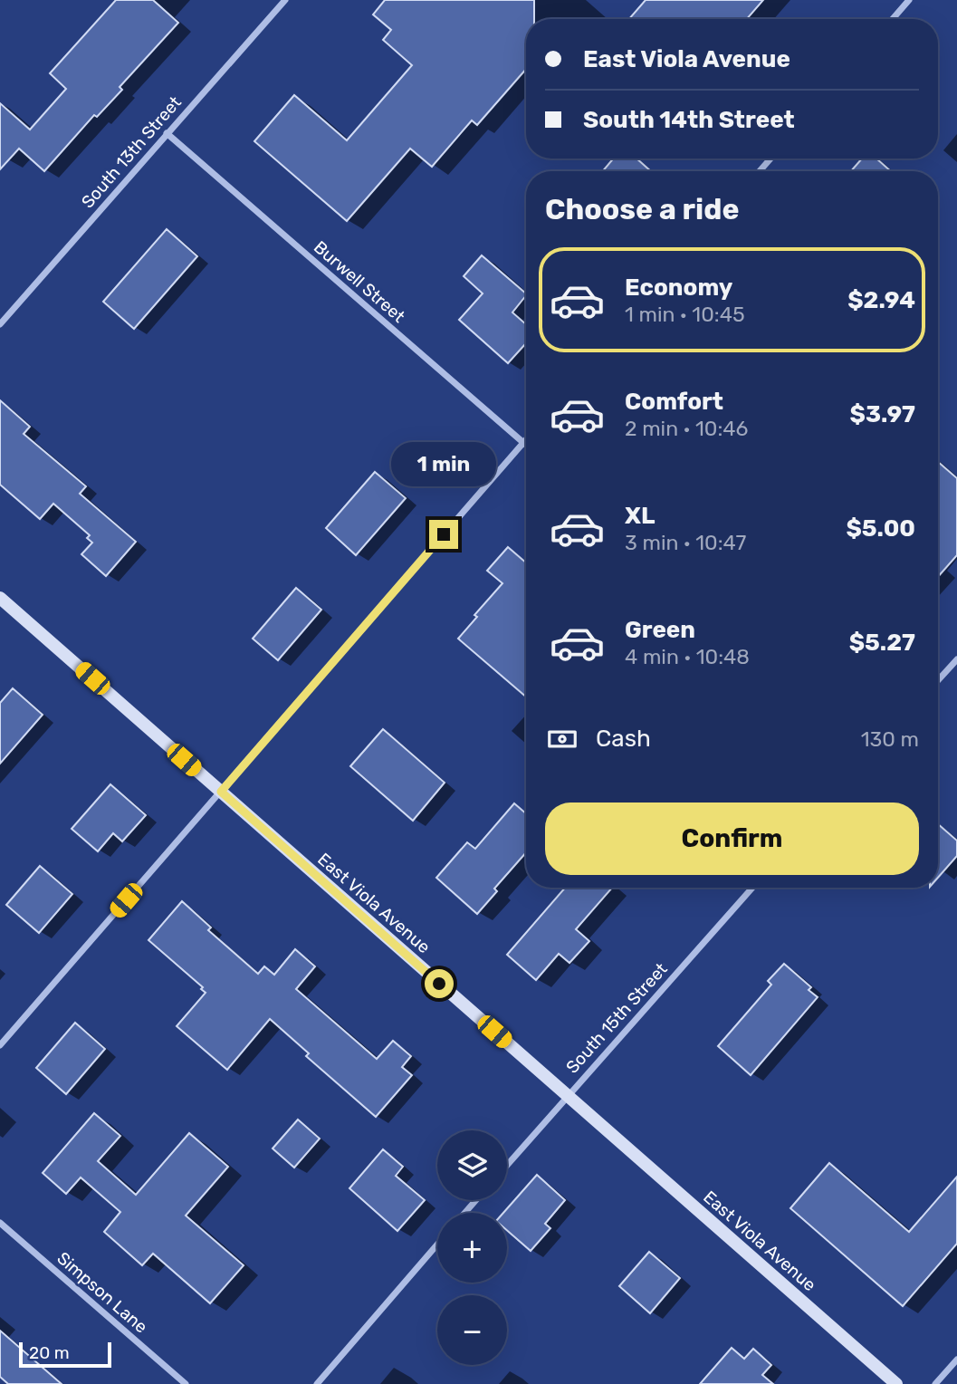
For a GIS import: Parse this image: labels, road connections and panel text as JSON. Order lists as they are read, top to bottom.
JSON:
{
  "streets": {
    "street": [
      "South 13th Street",
      "Burwell Street",
      "East Viola Avenue",
      "South 15th Street",
      "Simpson Lane"
    ]
  },
  "crossings": [
    ["South 13th Street", "Burwell Street"],
    ["East Viola Avenue", "South 15th Street"]
  ],
  "scale_bar": "20 m",
  "page": {
    "banner": ["East Viola Avenue", "South 14th Street"],
    "heading": "Choose a ride",
    "list": [
      {
        "name": "Economy",
        "note": "1 min · 10:45",
        "value": "$2.94"
      },
      {
        "name": "Comfort",
        "note": "2 min · 10:46",
        "value": "$3.97"
      },
      {
        "name": "XL",
        "note": "3 min · 10:47",
        "value": "$5.00"
      },
      {
        "name": "Green",
        "note": "4 min · 10:48",
        "value": "$5.27"
      }
    ],
    "bubble": "1 min",
    "pay": ["Cash", "130 m"],
    "buttons": "Confirm",
    "map_buttons": ["+", "−"],
    "scale": "20 m"
  }
}
